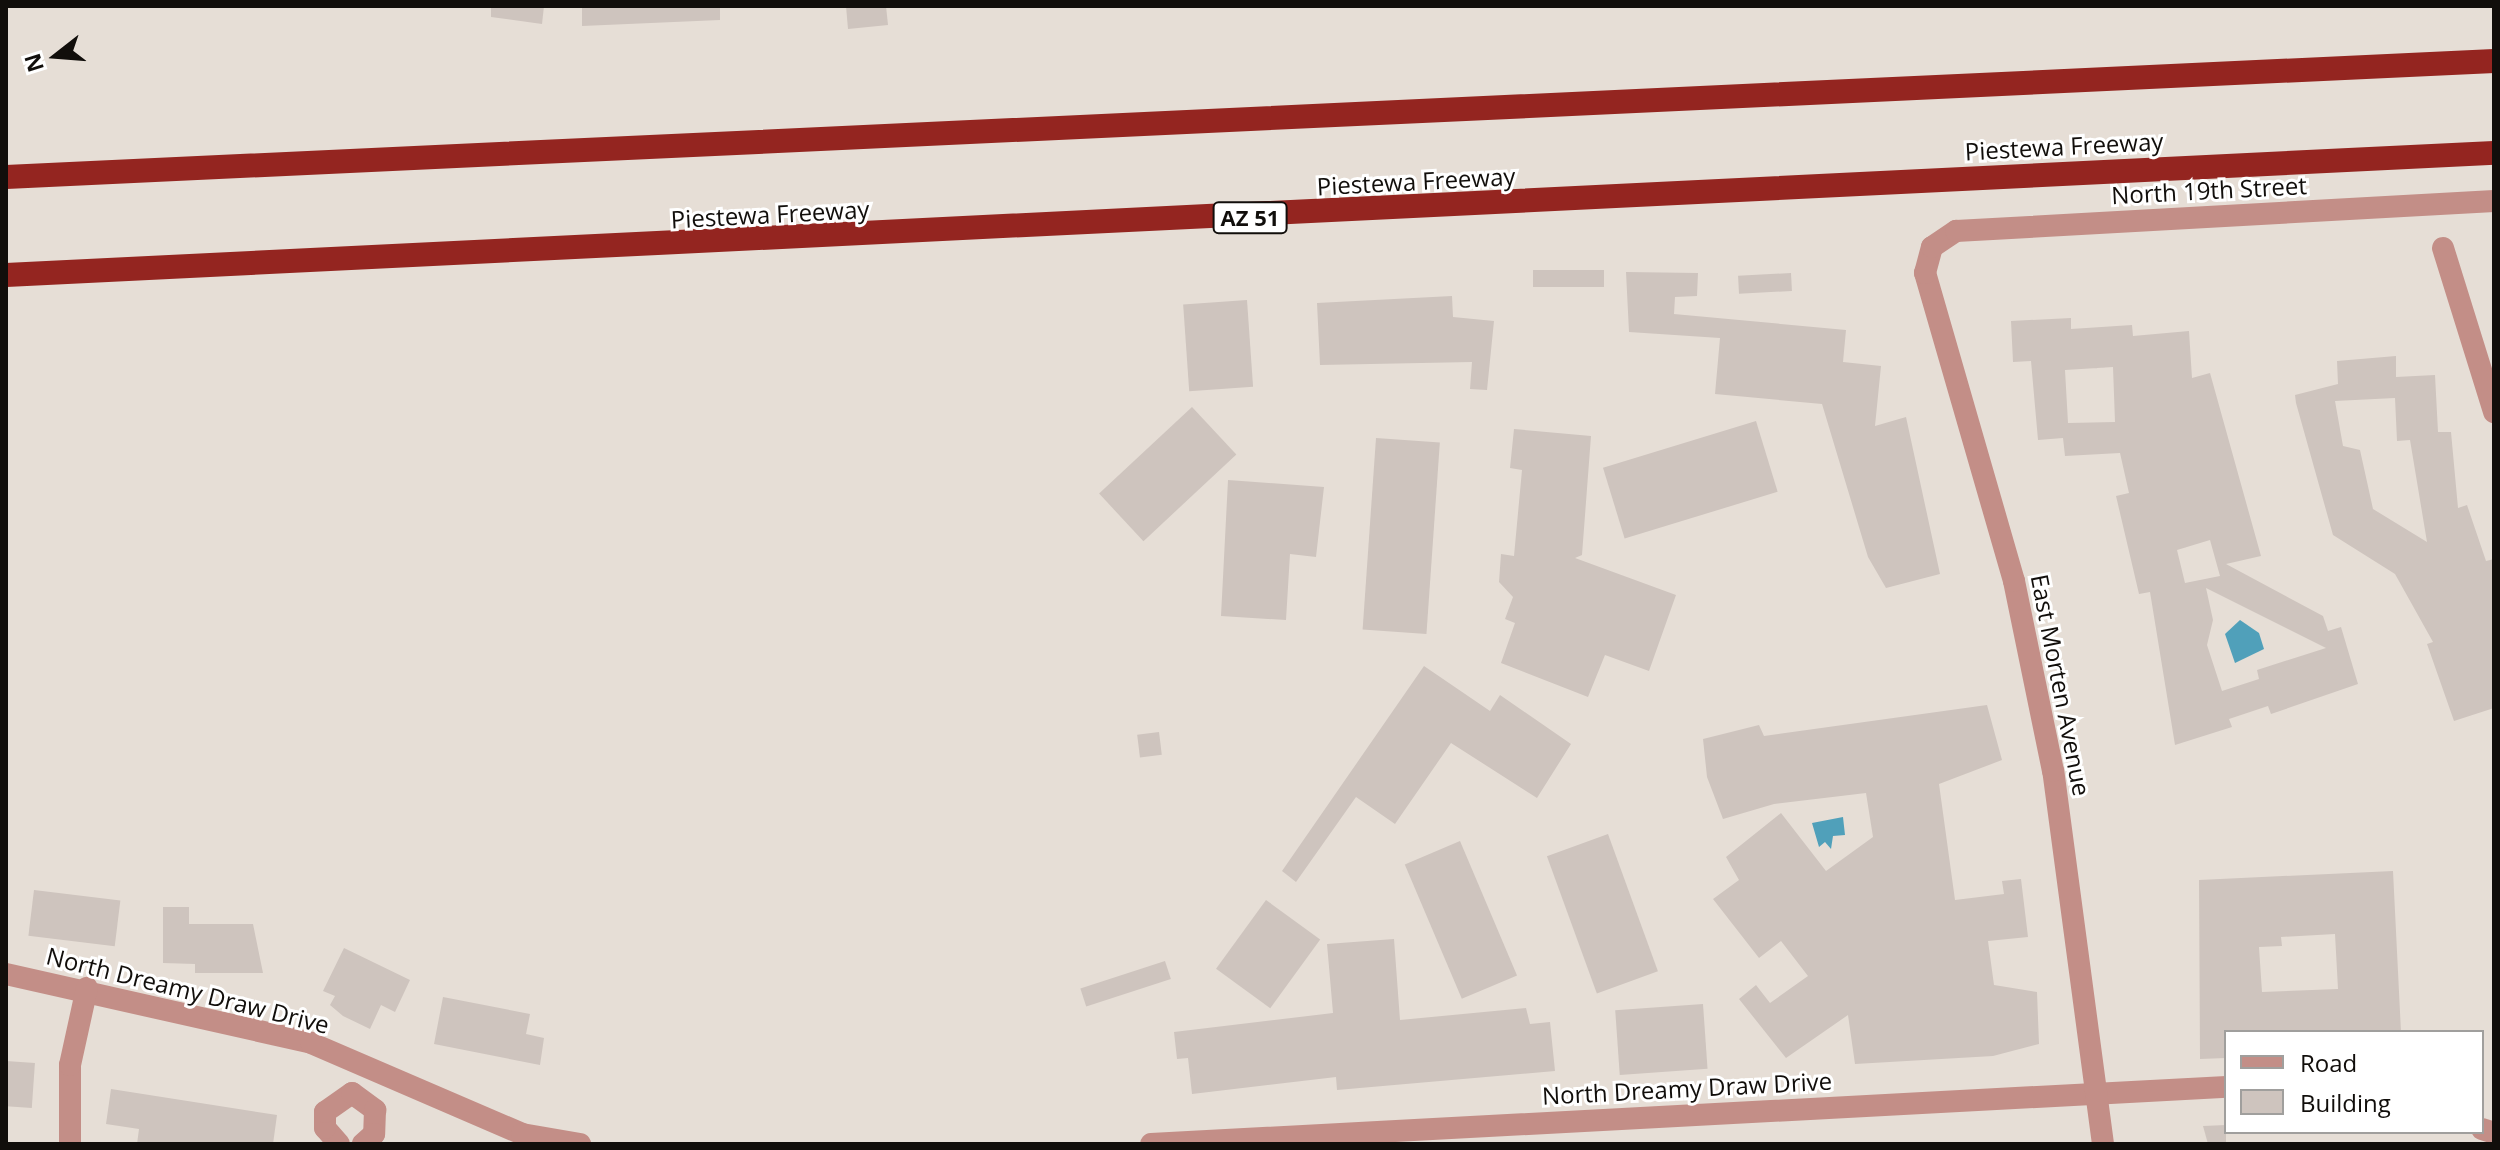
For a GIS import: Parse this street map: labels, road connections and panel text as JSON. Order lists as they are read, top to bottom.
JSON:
{
  "streets": {
    "highway": ["Piestewa Freeway", "AZ 51"],
    "street": ["North 19th Street", "East Morten Avenue", "North Dreamy Draw Drive"]
  },
  "crossings": [
    ["North 19th Street", "East Morten Avenue"],
    ["East Morten Avenue", "North Dreamy Draw Drive"]
  ],
  "legend": ["Road", "Building"],
  "north": "left"
}
